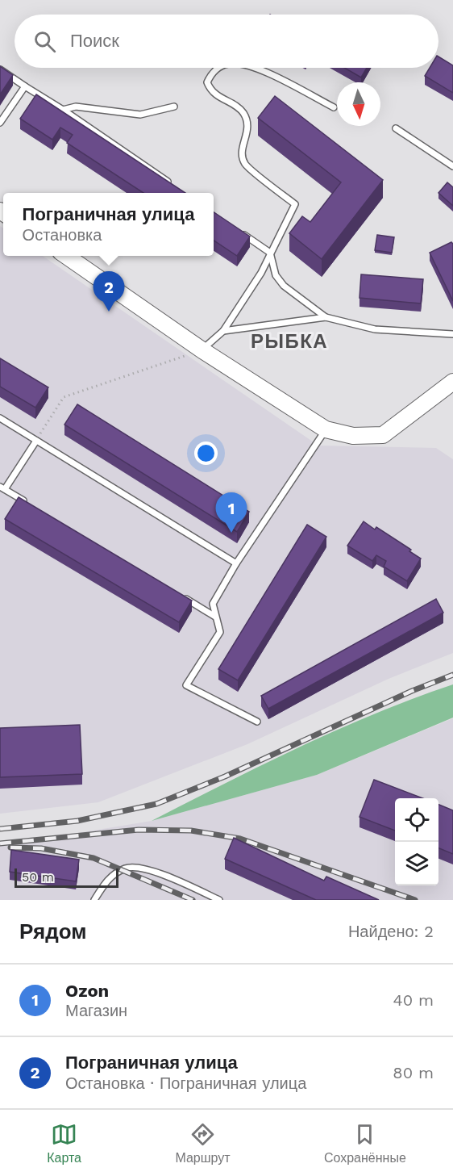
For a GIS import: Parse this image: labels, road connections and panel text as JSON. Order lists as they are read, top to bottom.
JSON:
{
  "districts": ["РЫБКА"],
  "scale_bar": "50 m",
  "north": "bottom",
  "page": {
    "search": "Поиск",
    "popup": ["Пограничная улица", "Остановка"],
    "pins": ["2", "1"],
    "scale": "50 m",
    "heading": ["Рядом", "Найдено: 2"],
    "list": [
      {
        "mark": "1",
        "name": "Ozon",
        "note": "Магазин",
        "value": "40 m"
      },
      {
        "mark": "2",
        "name": "Пограничная улица",
        "note": "Остановка · Пограничная улица",
        "value": "80 m"
      }
    ],
    "nav": ["Карта", "Маршрут", "Сохранённые"]
  }
}
